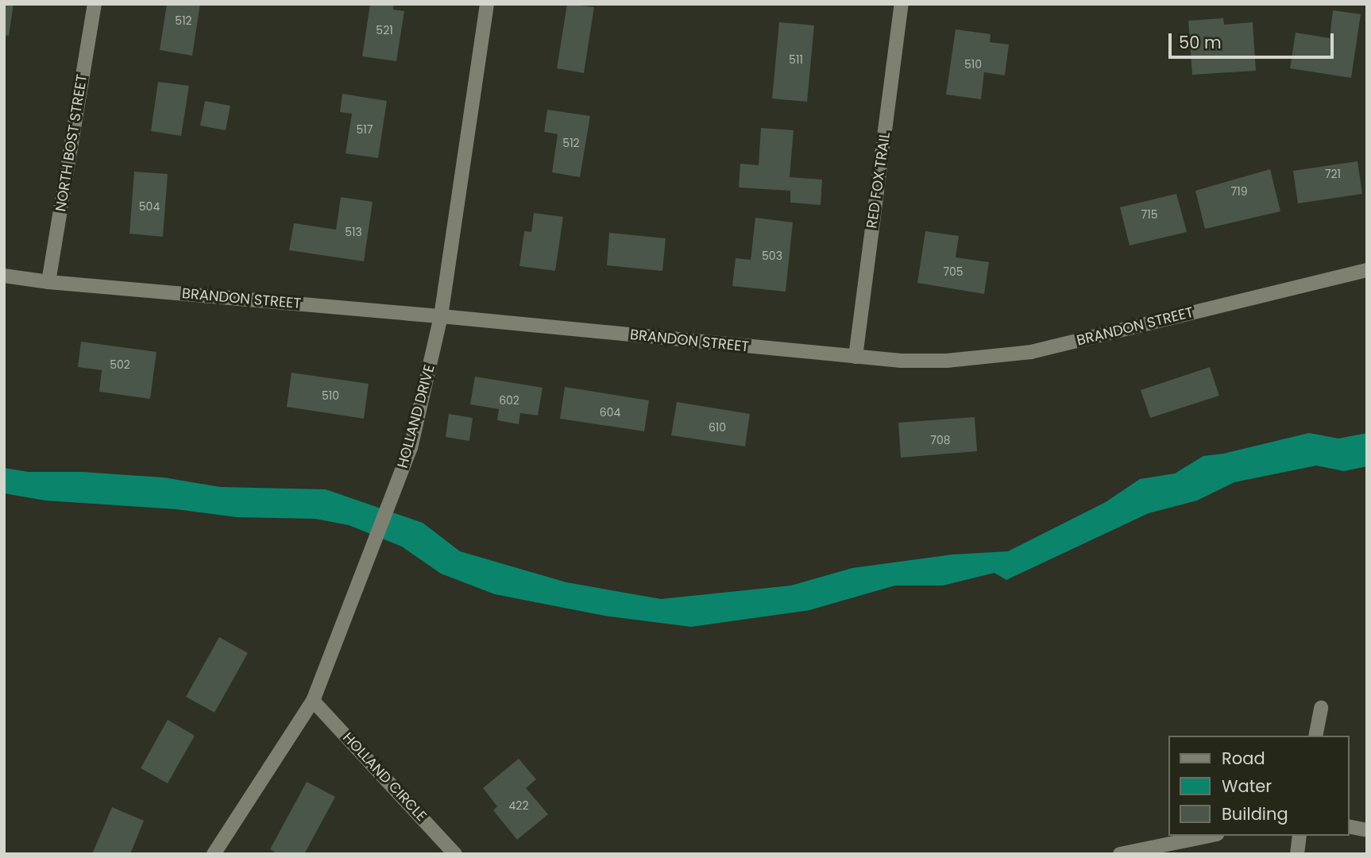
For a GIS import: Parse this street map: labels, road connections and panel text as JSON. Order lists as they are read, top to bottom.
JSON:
{
  "streets": {
    "street": [
      "NORTH BOST STREET",
      "RED FOX TRAIL",
      "BRANDON STREET",
      "HOLLAND DRIVE",
      "HOLLAND CIRCLE"
    ]
  },
  "crossings": [
    ["NORTH BOST STREET", "BRANDON STREET"],
    ["RED FOX TRAIL", "BRANDON STREET"],
    ["BRANDON STREET", "HOLLAND DRIVE"],
    ["HOLLAND DRIVE", "HOLLAND CIRCLE"]
  ],
  "house_numbers": [
    "512",
    "521",
    "511",
    "510",
    "517",
    "512",
    "721",
    "719",
    "504",
    "715",
    "513",
    "503",
    "705",
    "502",
    "510",
    "602",
    "604",
    "610",
    "708",
    "422"
  ],
  "legend": ["Road", "Water", "Building"],
  "scale_bar": "50 m"
}
